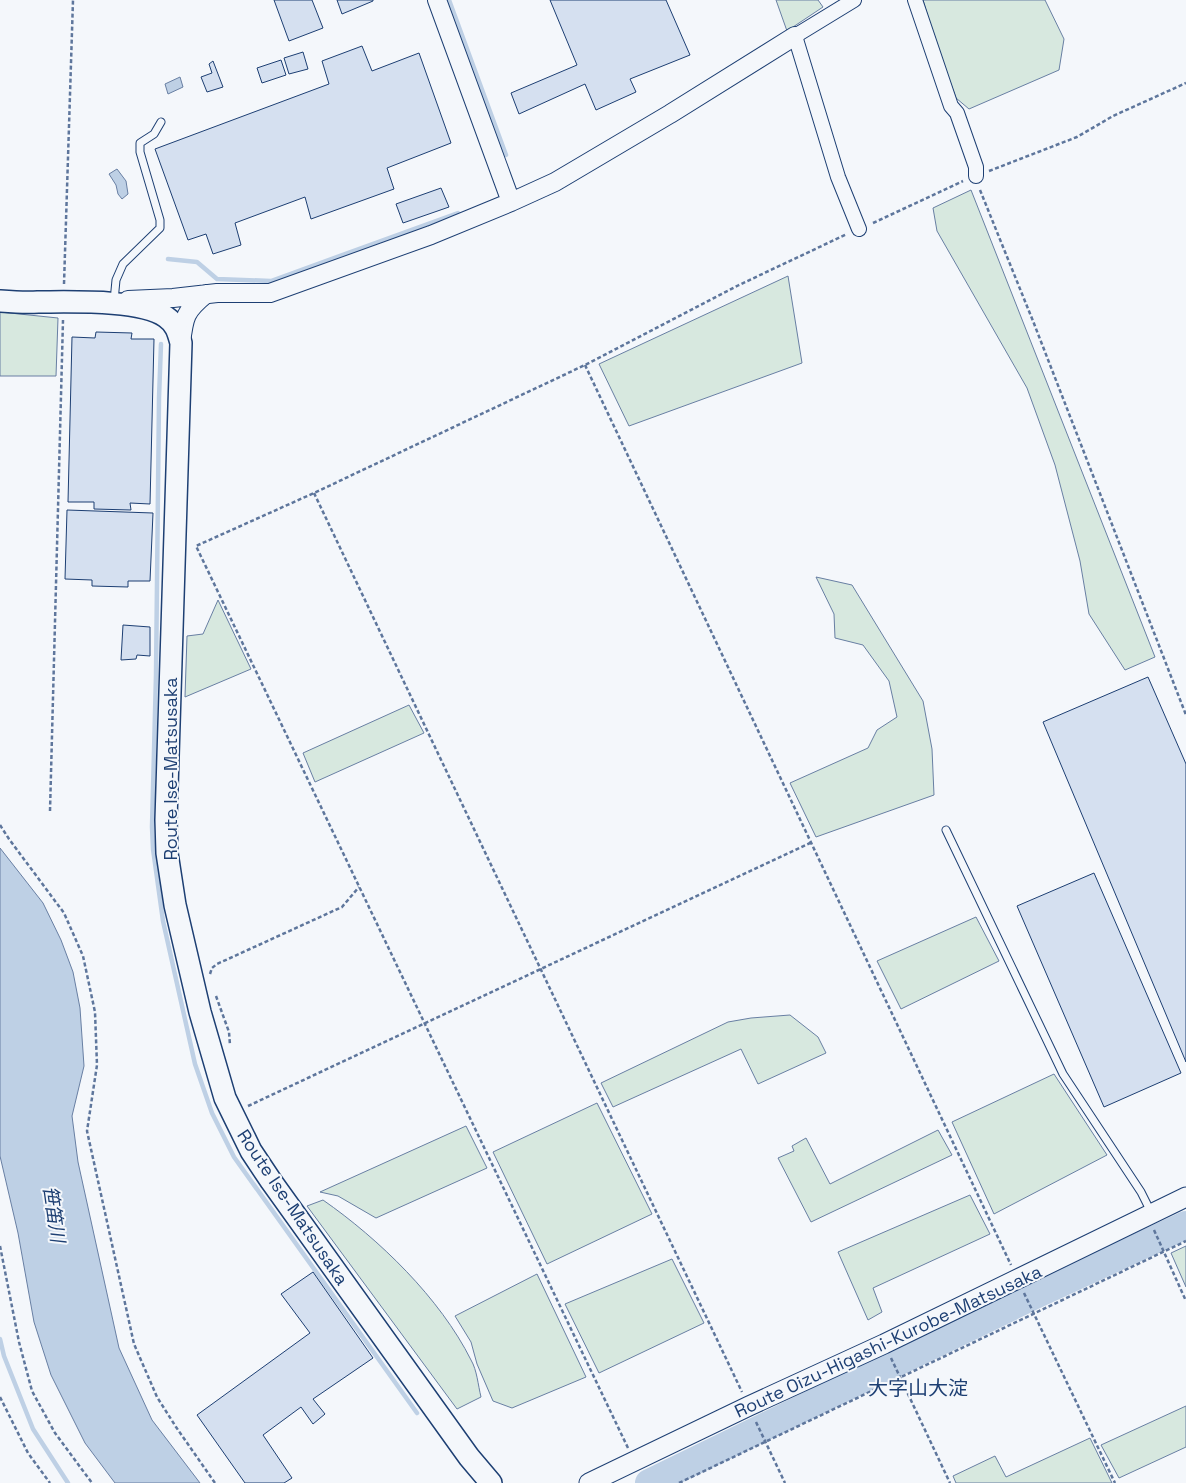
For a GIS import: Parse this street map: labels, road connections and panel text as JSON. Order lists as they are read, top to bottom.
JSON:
{
  "streets": {
    "main road": ["Route Ise-Matsusaka", "Route Oizu-Higashi-Kurobe-Matsusaka"]
  },
  "districts": ["大字山大淀"],
  "water": ["笹笛川"]
}
